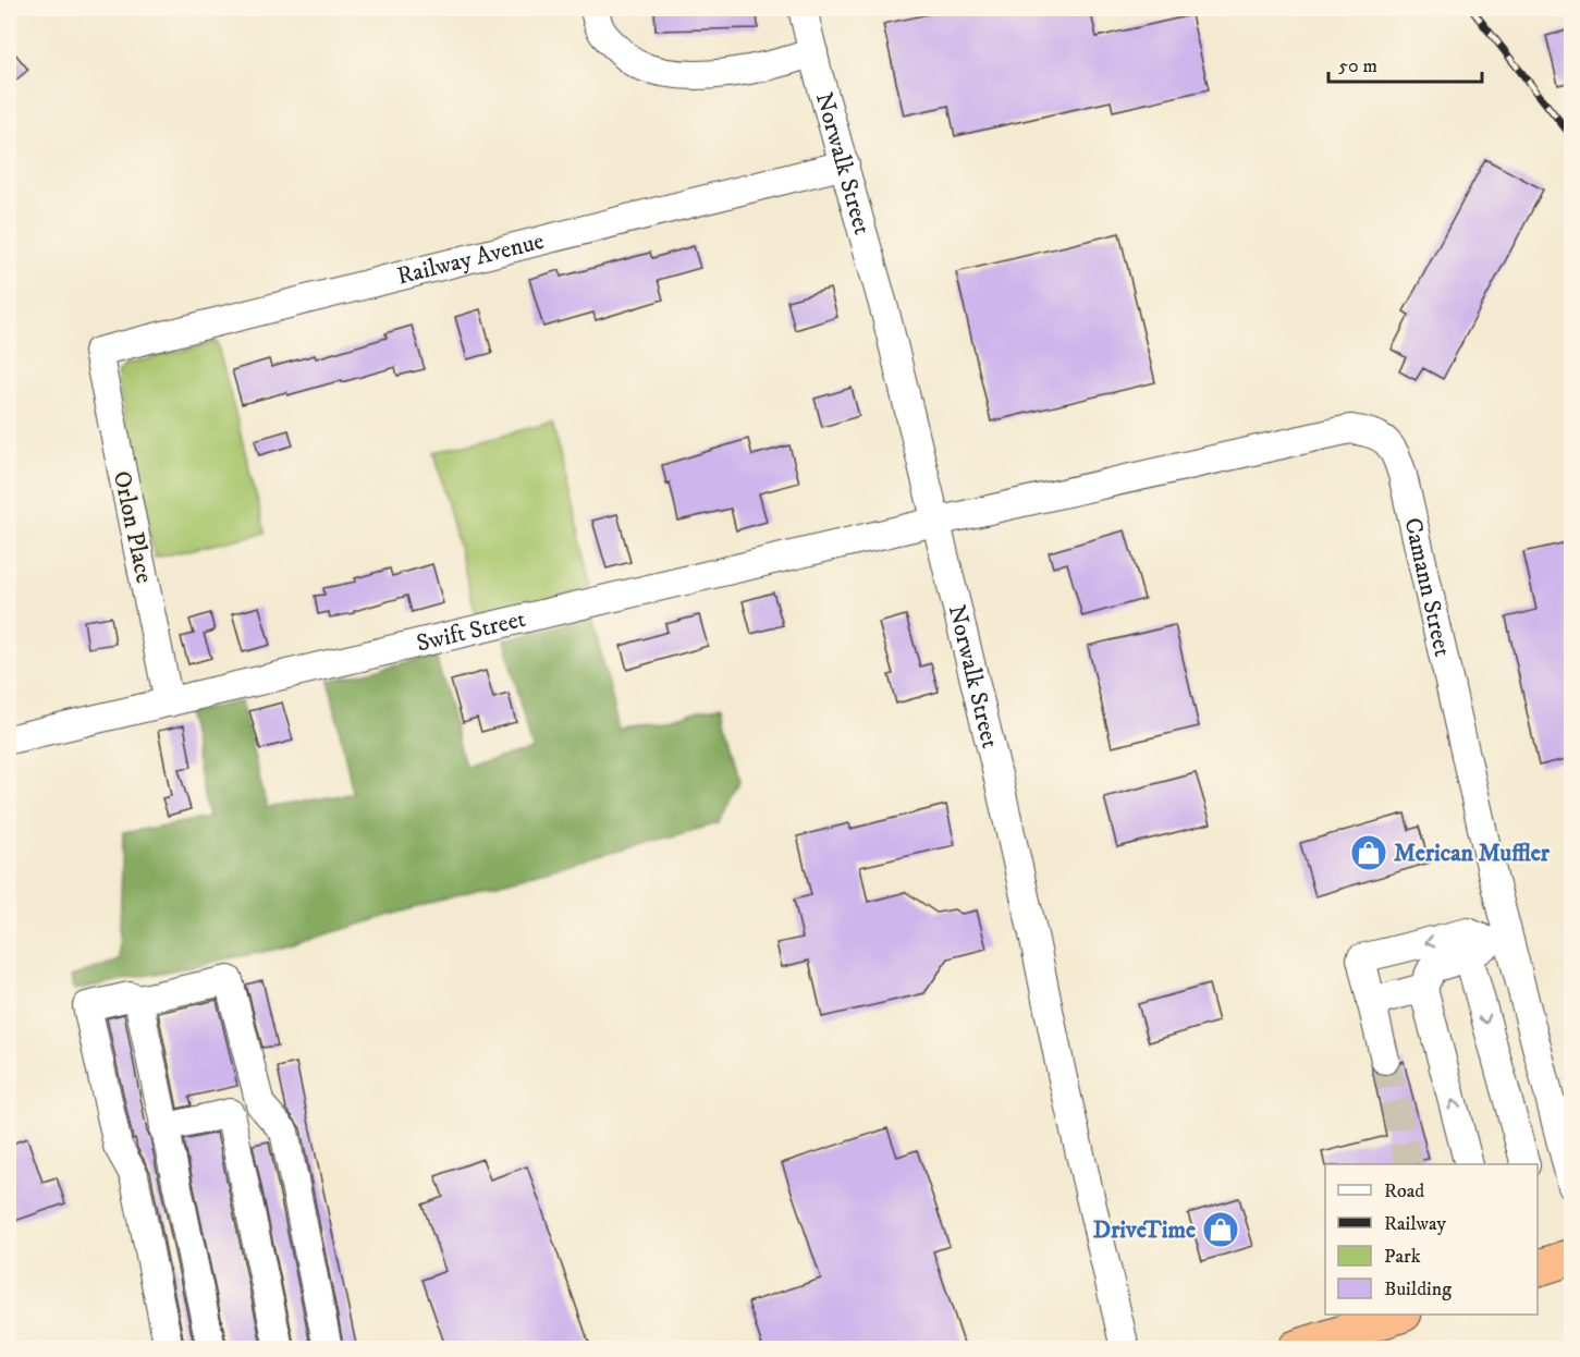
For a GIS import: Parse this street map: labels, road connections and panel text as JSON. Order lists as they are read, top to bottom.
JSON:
{
  "streets": {
    "street": [
      "Norwalk Street",
      "Railway Avenue",
      "Orlon Place",
      "Camann Street",
      "Swift Street"
    ]
  },
  "crossings": [
    ["Norwalk Street", "Railway Avenue"],
    ["Norwalk Street", "Camann Street"],
    ["Norwalk Street", "Swift Street"],
    ["Railway Avenue", "Orlon Place"],
    ["Orlon Place", "Swift Street"],
    ["Camann Street", "Swift Street"]
  ],
  "places": {
    "shop": ["Merican Muffler", "DriveTime"]
  },
  "legend": [
    "Road",
    "Railway",
    "Park",
    "Building"
  ],
  "scale_bar": "50 m"
}
